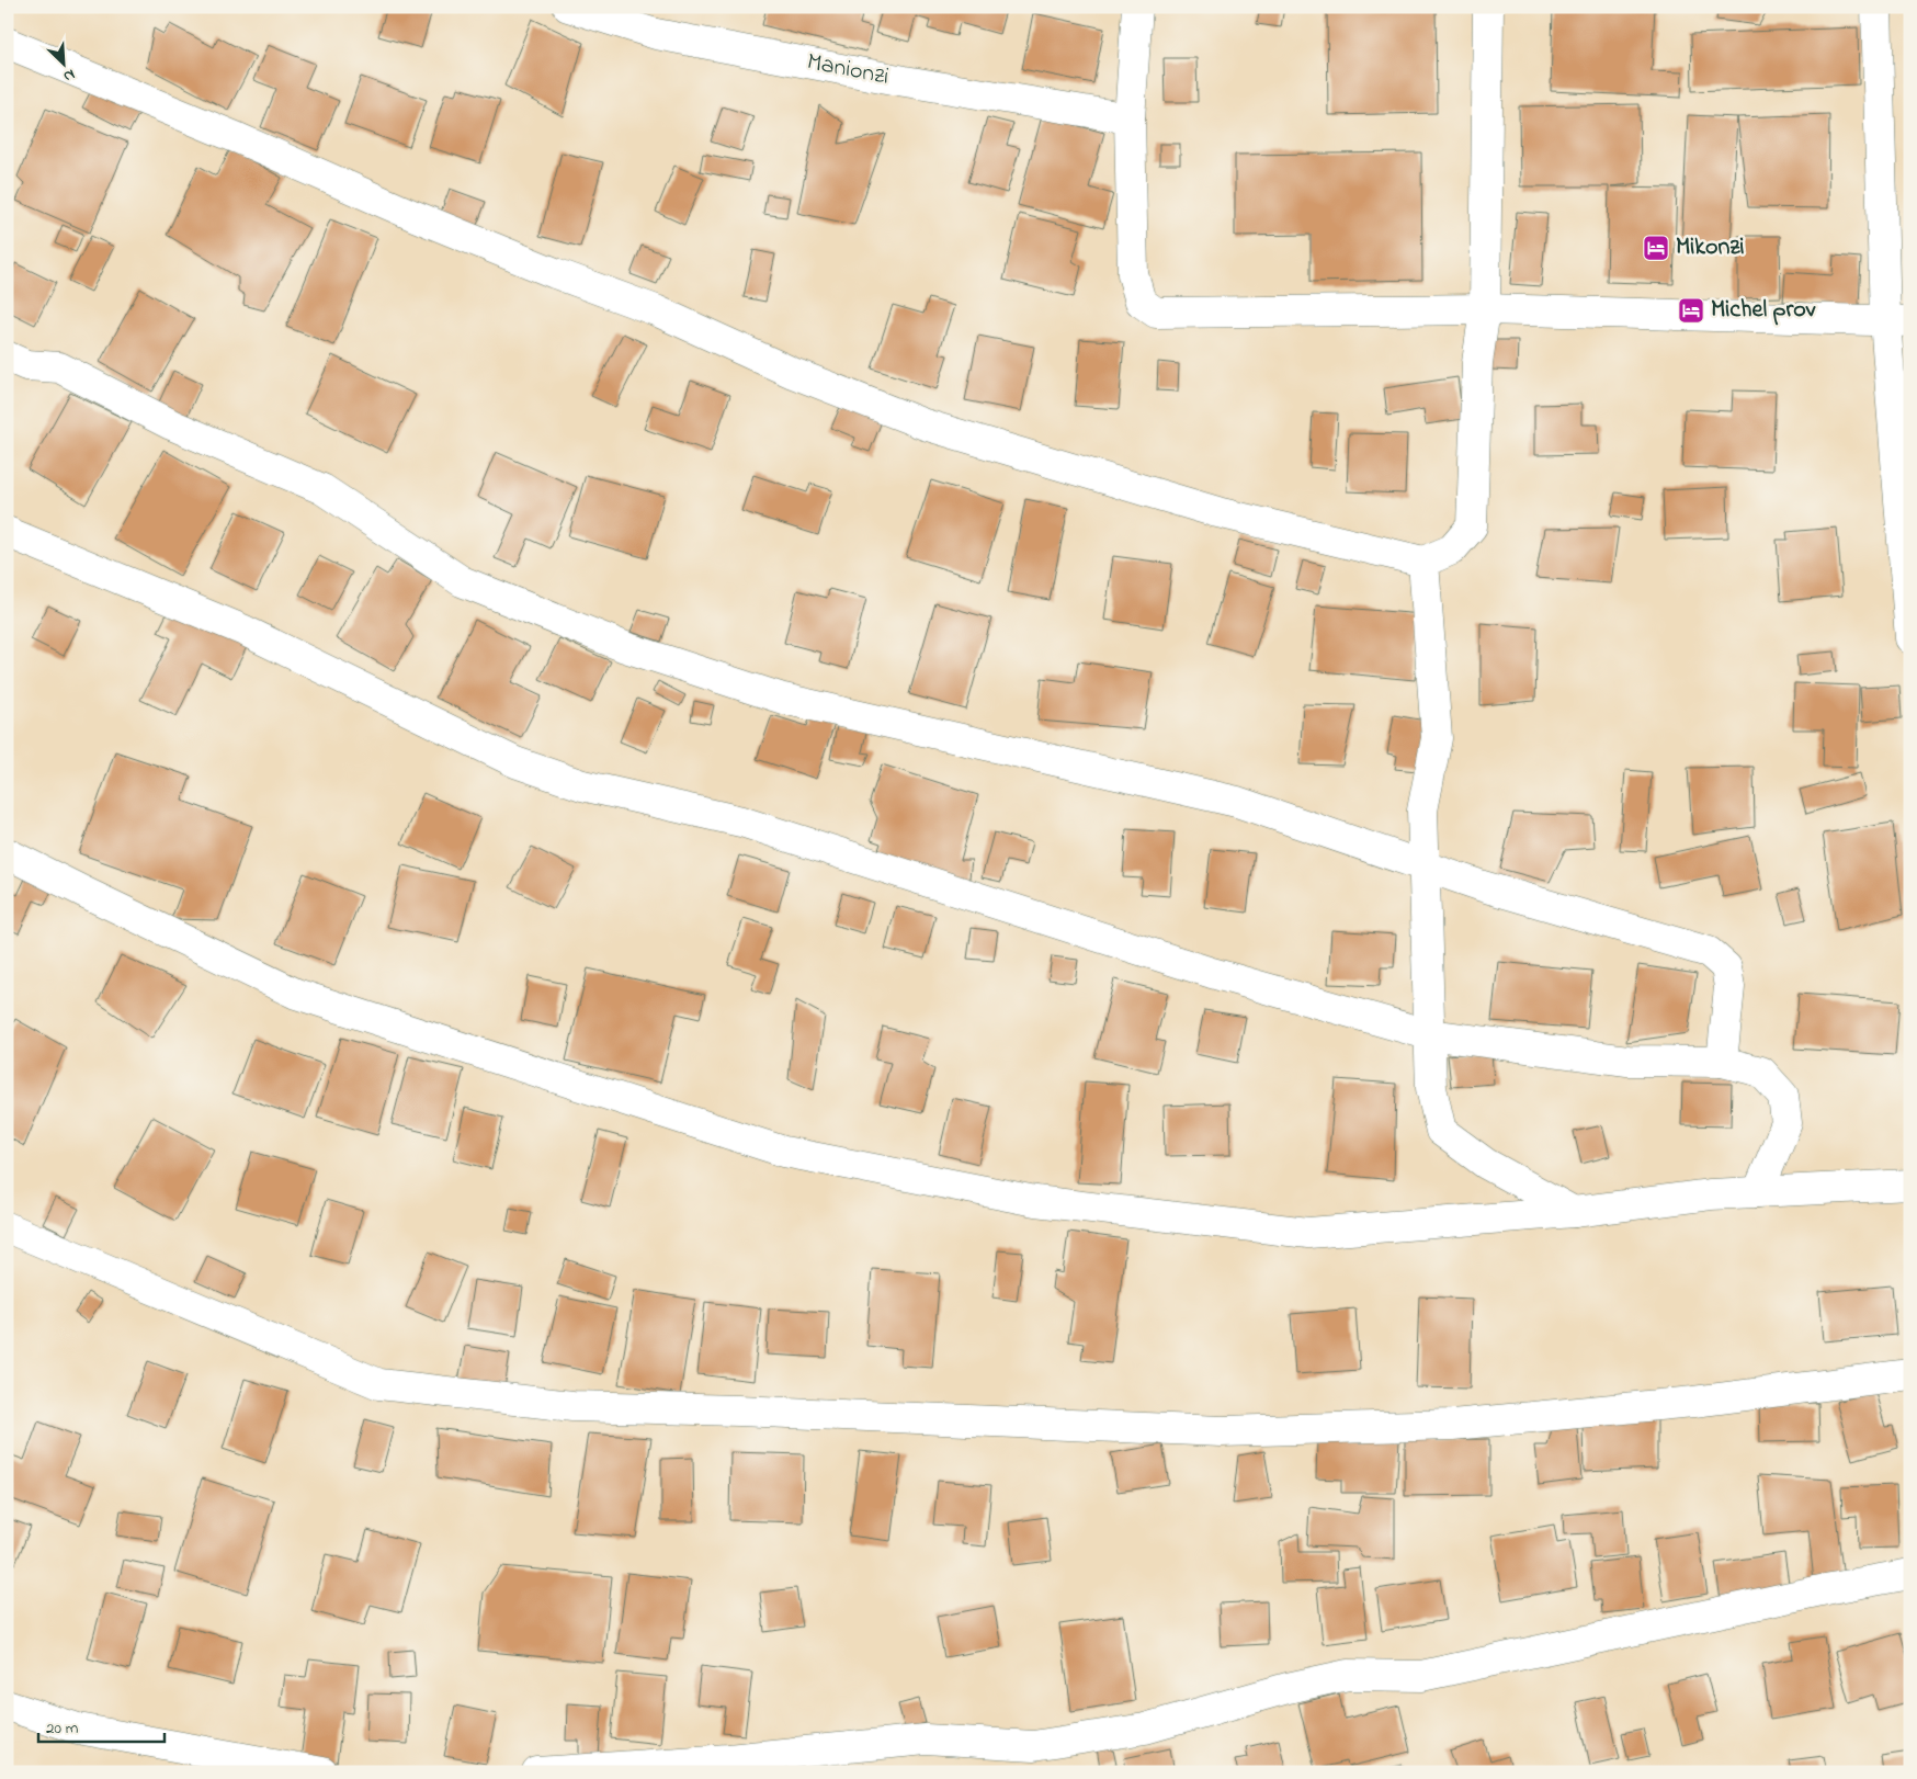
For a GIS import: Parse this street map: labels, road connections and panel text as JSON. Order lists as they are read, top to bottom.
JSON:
{
  "streets": {
    "street": ["Manionzi"]
  },
  "places": {
    "hotel": ["Mikonzi", "Michel prov"]
  },
  "scale_bar": "20 m",
  "north": "bottom right"
}
